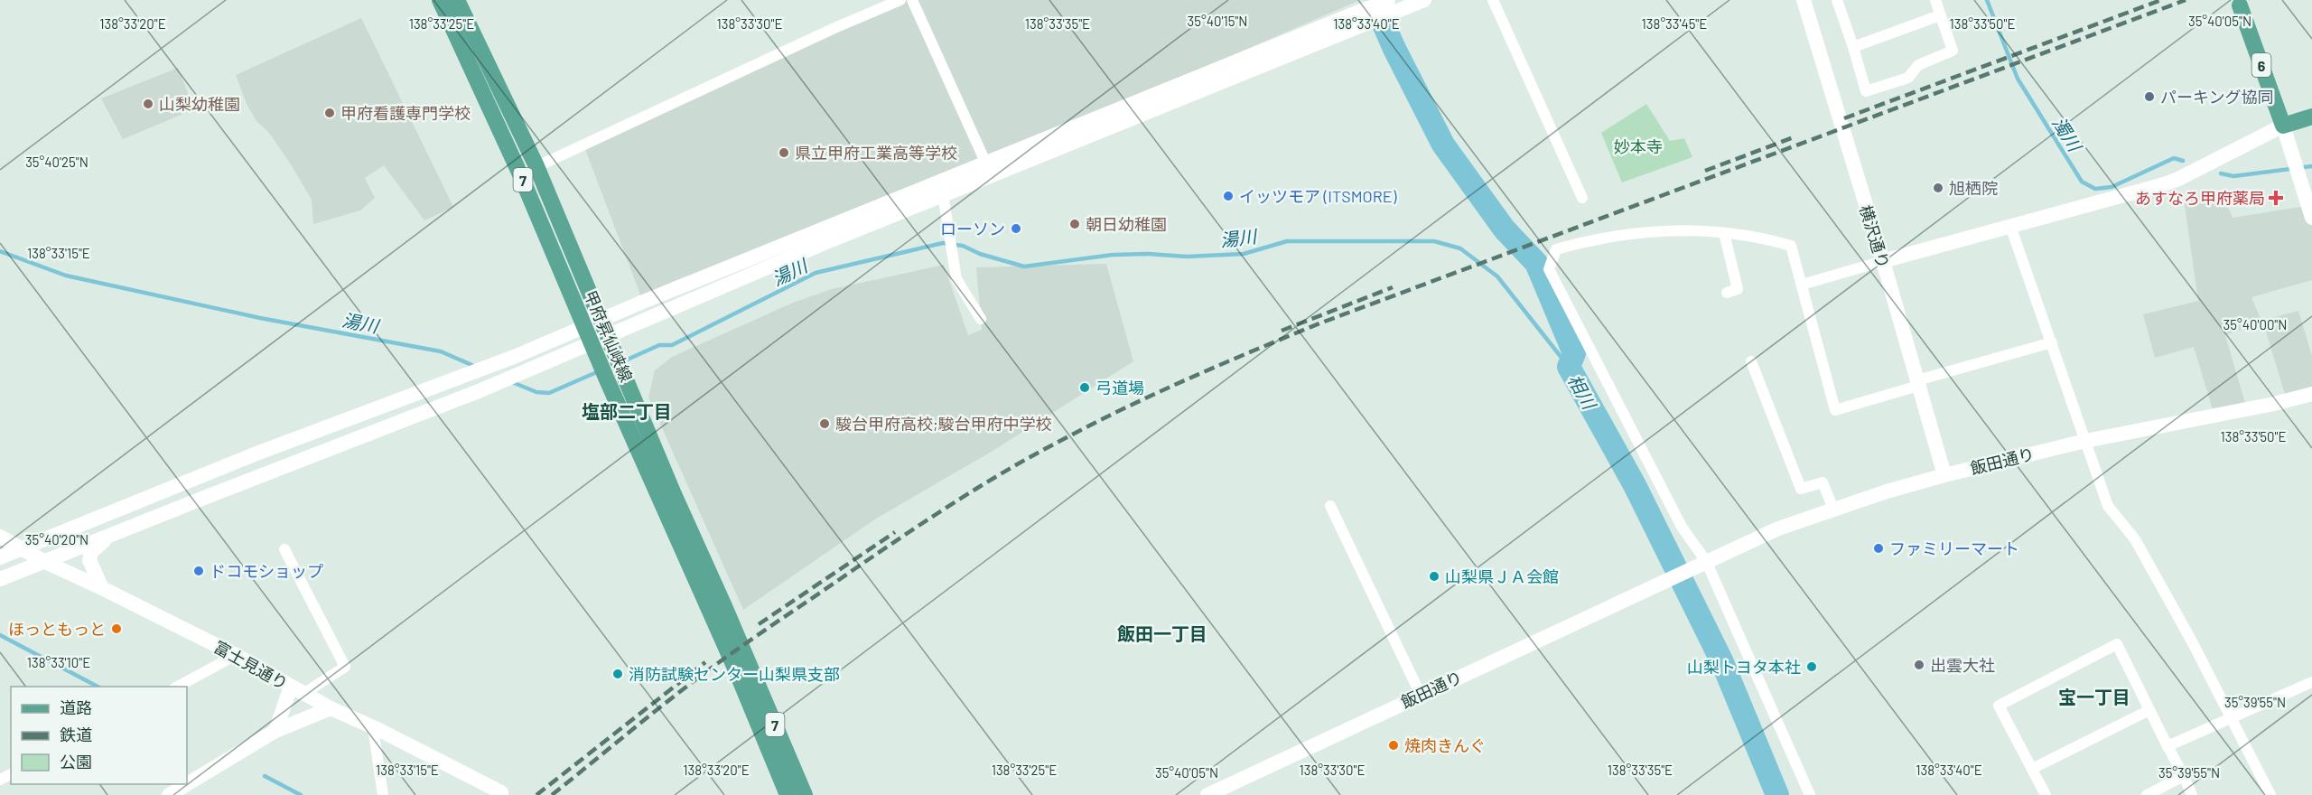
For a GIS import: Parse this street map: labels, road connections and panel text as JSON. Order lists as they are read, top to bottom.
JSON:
{
  "streets": {
    "main road": ["6", "7", "甲府昇仙峡線"],
    "street": ["横沢通り", "飯田通り", "富士見通り"]
  },
  "crossings": [
    ["横沢通り", "飯田通り"]
  ],
  "districts": ["塩部二丁目", "飯田一丁目", "宝一丁目"],
  "water": ["濁川", "湯川", "相川"],
  "parks": ["妙本寺"],
  "places": {
    "other": [
      "パーキング協同",
      "山梨幼稚園",
      "甲府看護専門学校",
      "県立甲府工業高等学校",
      "旭栖院",
      "イッツモア (ITSMORE)",
      "朝日幼稚園",
      "ローソン",
      "弓道場",
      "駿台甲府高校;駿台甲府中学校",
      "ファミリーマート",
      "ドコモショップ",
      "山梨県ＪＡ会館",
      "ほっともっと",
      "出雲大社",
      "山梨トヨタ本社",
      "消防試験センター山梨県支部",
      "焼肉きんぐ"
    ],
    "health": ["あすなろ甲府薬局"]
  },
  "legend": ["道路", "鉄道", "公園"],
  "coordinates": [
    "35°40'15\"N",
    "35°40'05\"N",
    "138°33'20\"E",
    "138°33'25\"E",
    "138°33'30\"E",
    "138°33'35\"E",
    "138°33'40\"E",
    "138°33'45\"E",
    "138°33'50\"E",
    "35°40'25\"N",
    "138°33'15\"E",
    "35°40'00\"N",
    "35°40'20\"N",
    "138°33'10\"E",
    "35°39'55\"N"
  ]
}
